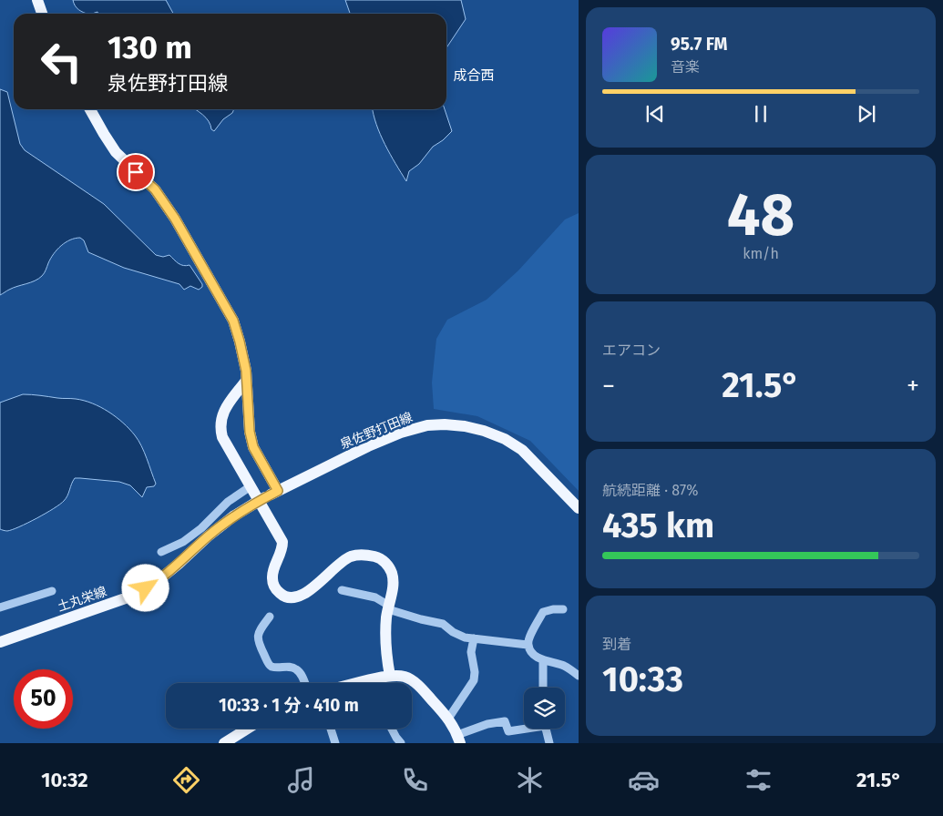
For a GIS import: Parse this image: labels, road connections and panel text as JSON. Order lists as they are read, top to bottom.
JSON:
{
  "streets": {
    "main road": ["泉佐野打田線", "土丸栄線"]
  },
  "crossings": [
    ["泉佐野打田線", "土丸栄線"]
  ],
  "districts": ["成合西"],
  "page": {
    "turn": ["130 m", "泉佐野打田線"],
    "song": ["95.7 FM", "音楽"],
    "tile": [
      ["48", "km/h"],
      "エアコン",
      ["航続距離 · 87%", "435 km"],
      ["到着", "10:33"]
    ],
    "heat": ["−", "21.5°", "+"],
    "limit": "50",
    "trip": "10:33 · 1 分 · 410 m",
    "tabs": ["10:32", "21.5°"]
  }
}
